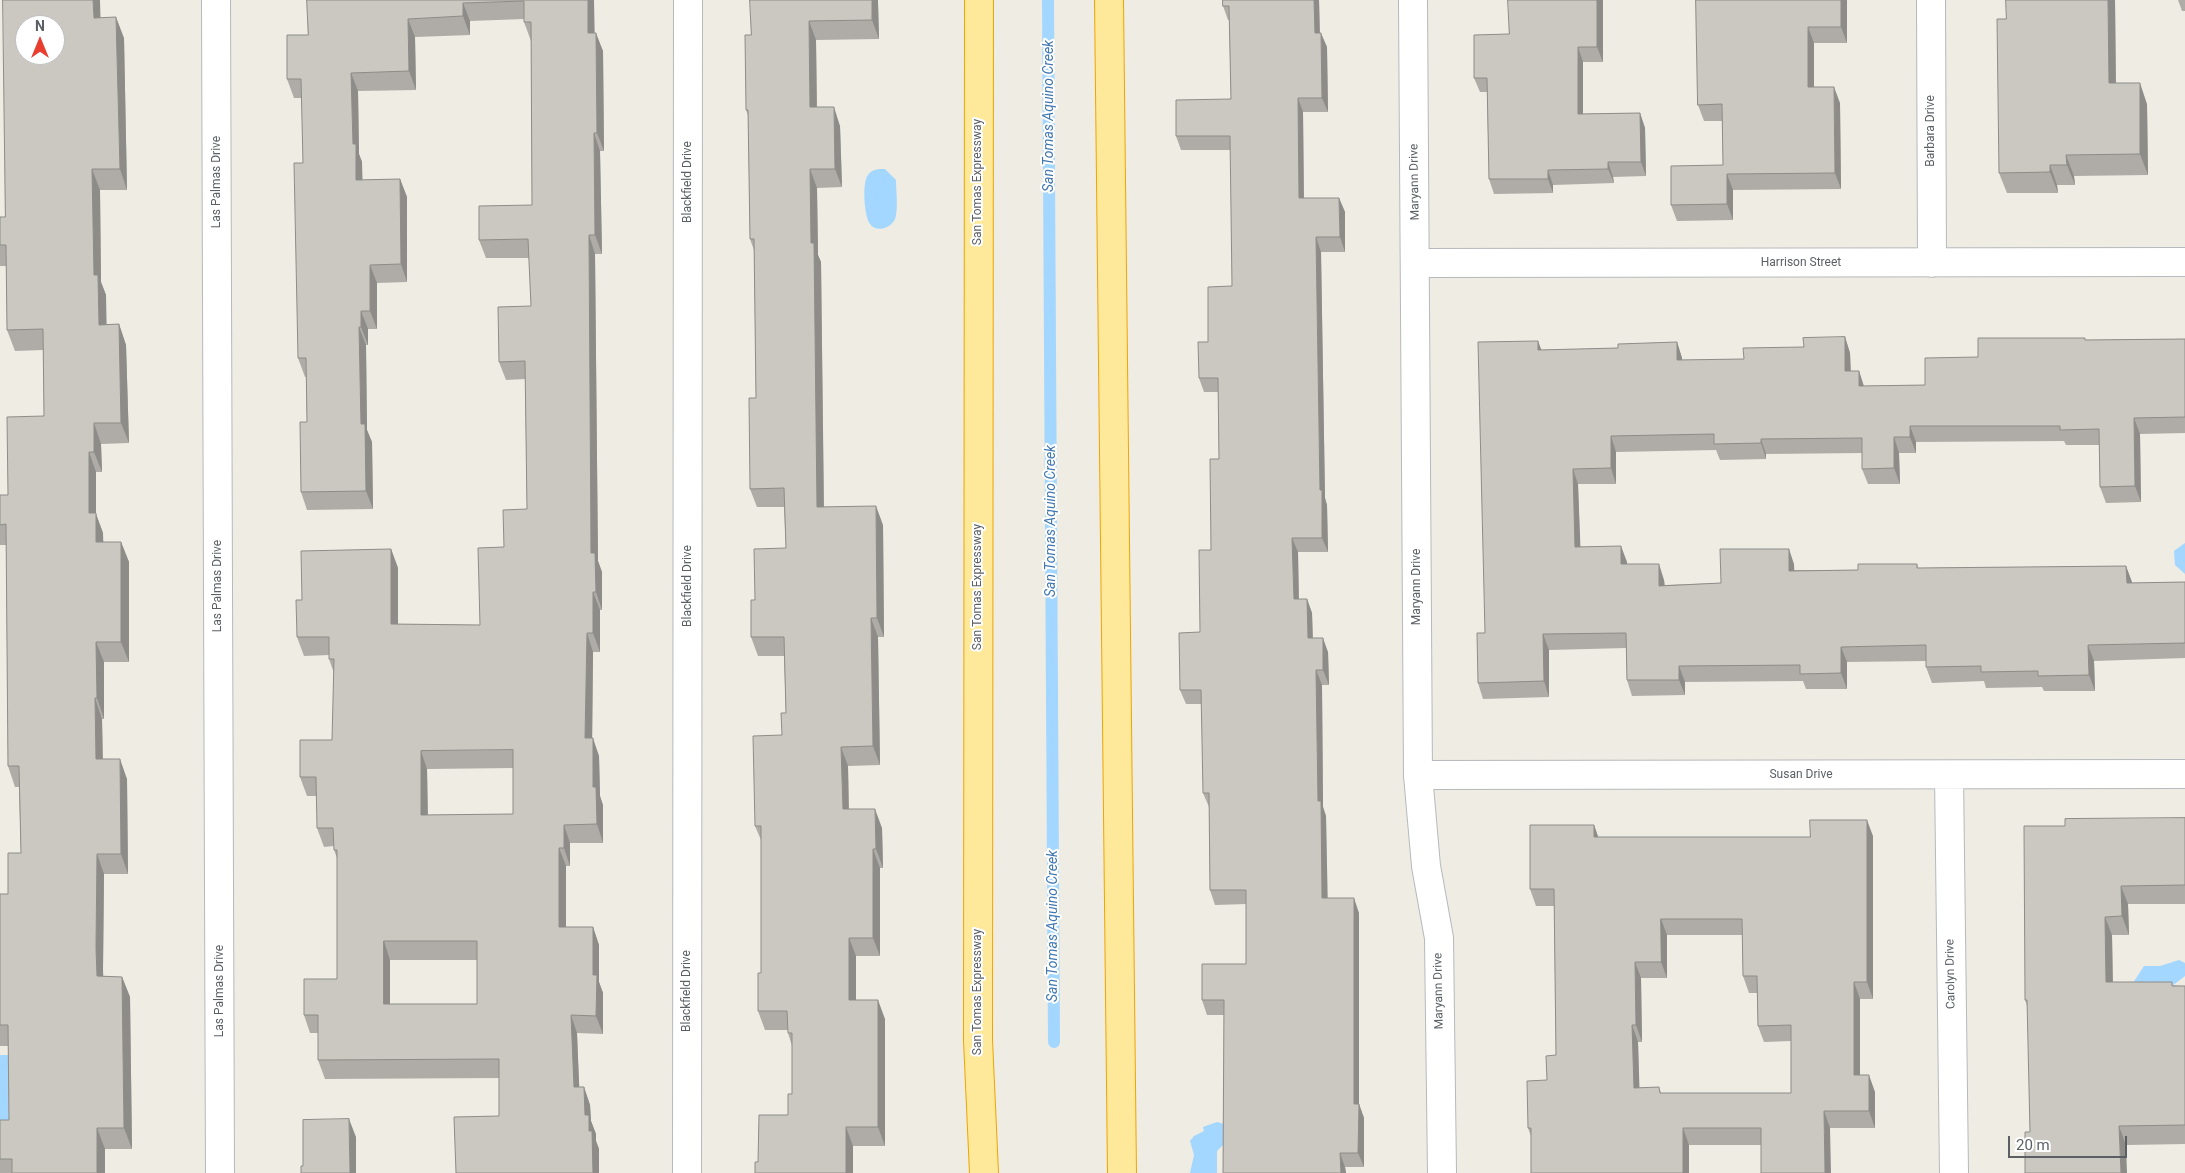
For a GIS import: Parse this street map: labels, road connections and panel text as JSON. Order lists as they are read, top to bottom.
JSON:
{
  "streets": {
    "highway": ["San Tomas Expressway"],
    "street": [
      "Barbara Drive",
      "Las Palmas Drive",
      "Blackfield Drive",
      "Maryann Drive",
      "Harrison Street",
      "Susan Drive",
      "Carolyn Drive"
    ]
  },
  "crossings": [
    ["Barbara Drive", "Harrison Street"],
    ["Maryann Drive", "Harrison Street"],
    ["Maryann Drive", "Susan Drive"],
    ["Susan Drive", "Carolyn Drive"]
  ],
  "water": ["San Tomas Aquino Creek"],
  "scale_bar": "20 m",
  "north": "top"
}
